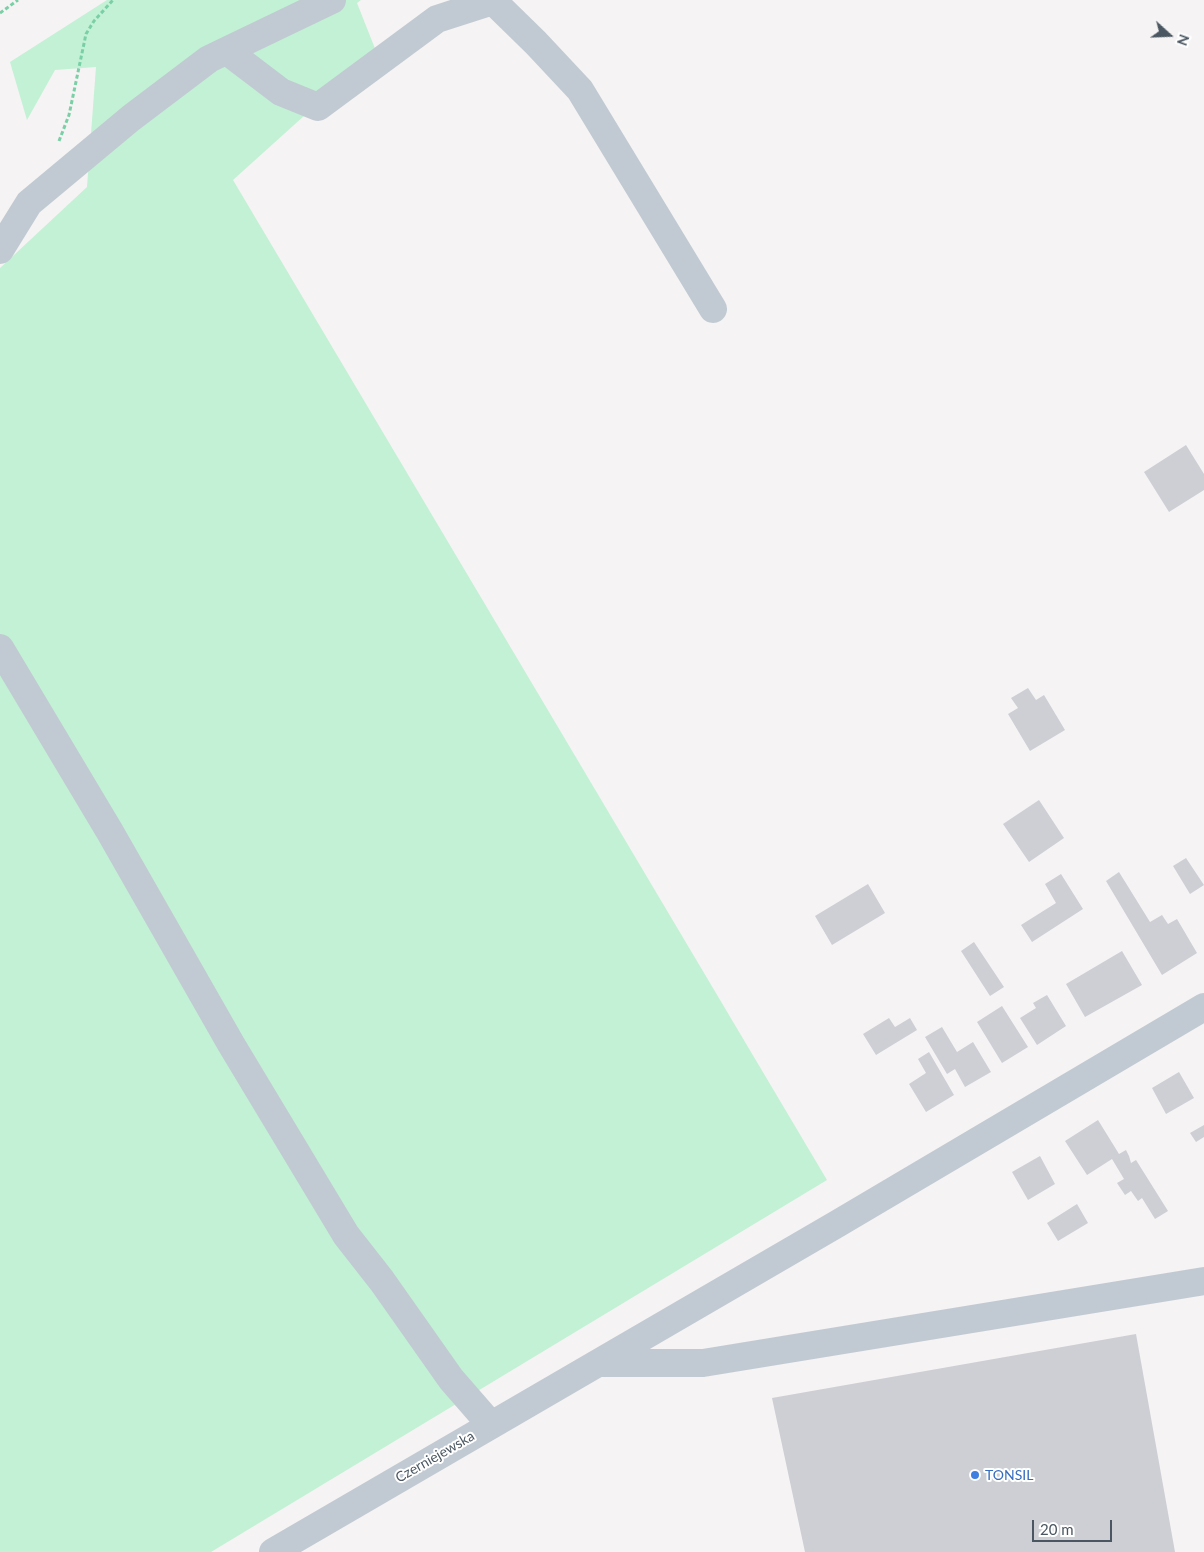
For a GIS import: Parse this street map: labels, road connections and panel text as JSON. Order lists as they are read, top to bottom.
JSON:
{
  "streets": {
    "street": ["Czerniejewska"]
  },
  "places": ["TONSIL"],
  "scale_bar": "20 m",
  "north": "right"
}
